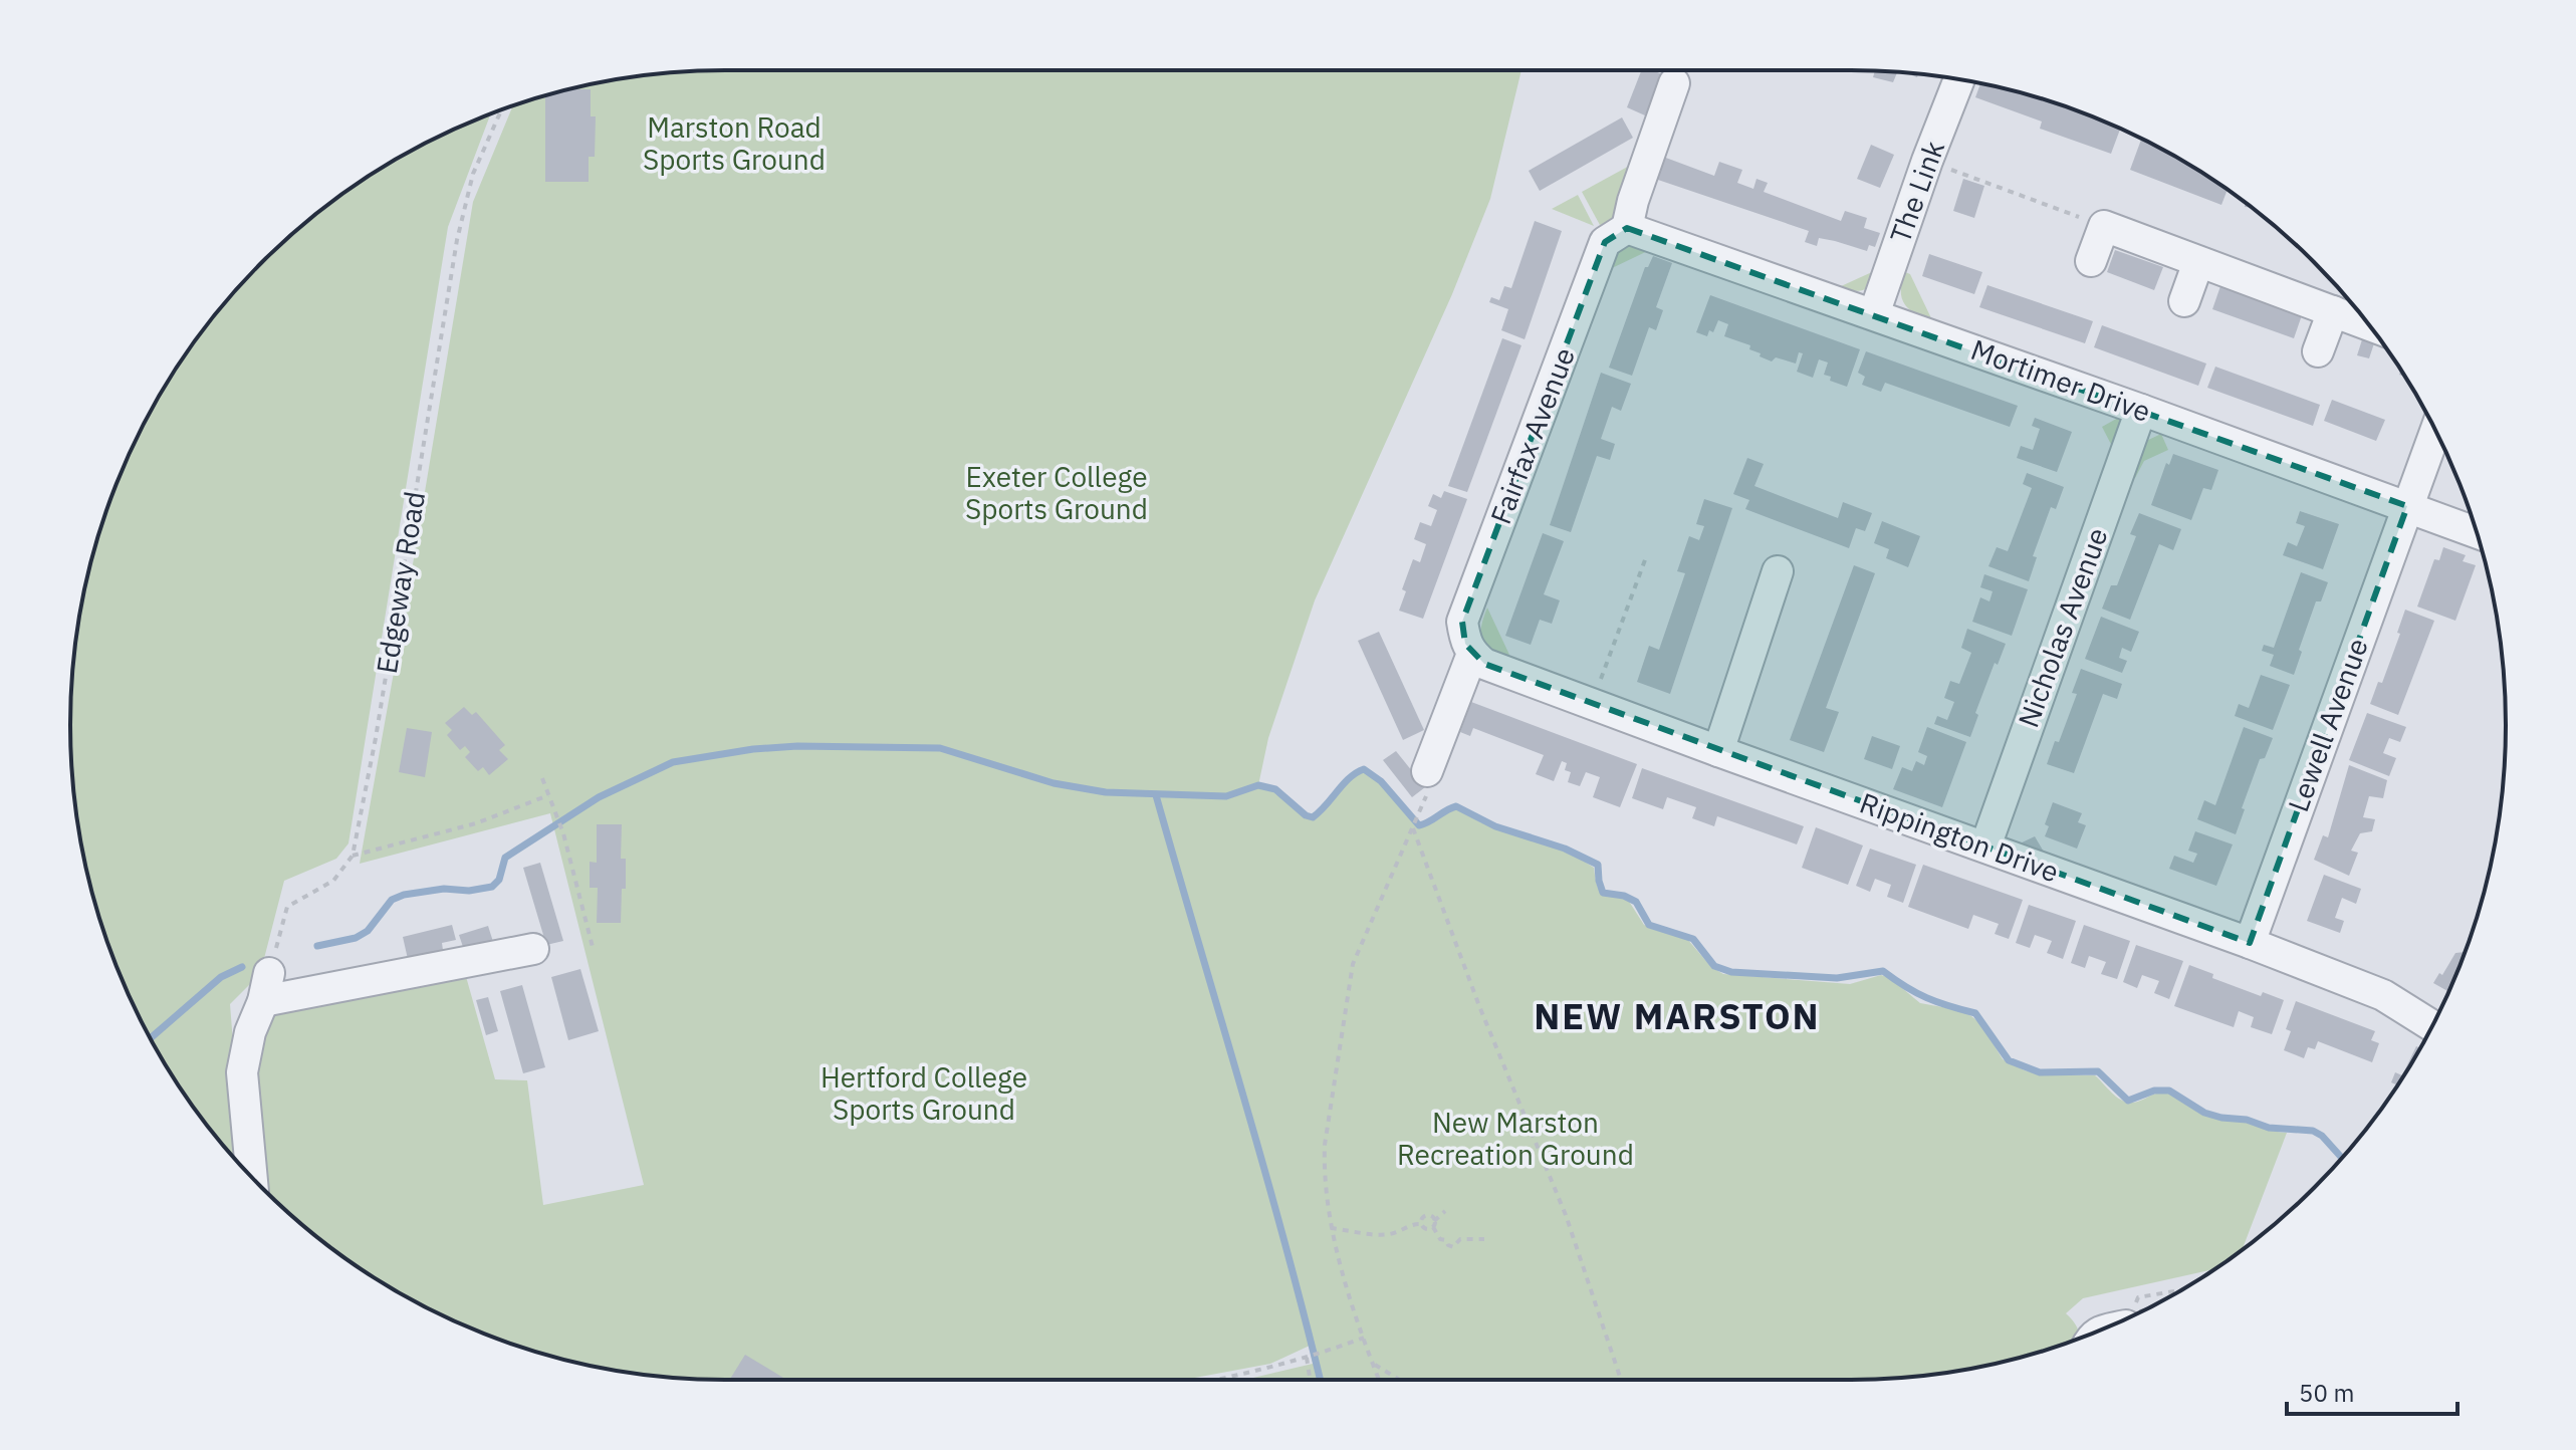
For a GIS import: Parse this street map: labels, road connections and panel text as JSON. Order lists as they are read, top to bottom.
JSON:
{
  "streets": {
    "street": [
      "The Link",
      "Mortimer Drive",
      "Fairfax Avenue",
      "Nicholas Avenue",
      "Lewell Avenue",
      "Rippington Drive"
    ],
    "path": ["Edgeway Road"]
  },
  "crossings": [
    ["The Link", "Mortimer Drive"],
    ["Mortimer Drive", "Fairfax Avenue"],
    ["Mortimer Drive", "Nicholas Avenue"],
    ["Mortimer Drive", "Lewell Avenue"],
    ["Fairfax Avenue", "Rippington Drive"],
    ["Nicholas Avenue", "Rippington Drive"],
    ["Lewell Avenue", "Rippington Drive"]
  ],
  "districts": ["NEW MARSTON"],
  "parks": [
    "Marston Road Sports Ground",
    "Exeter College Sports Ground",
    "Hertford College Sports Ground",
    "New Marston Recreation Ground"
  ],
  "scale_bar": "50 m"
}
